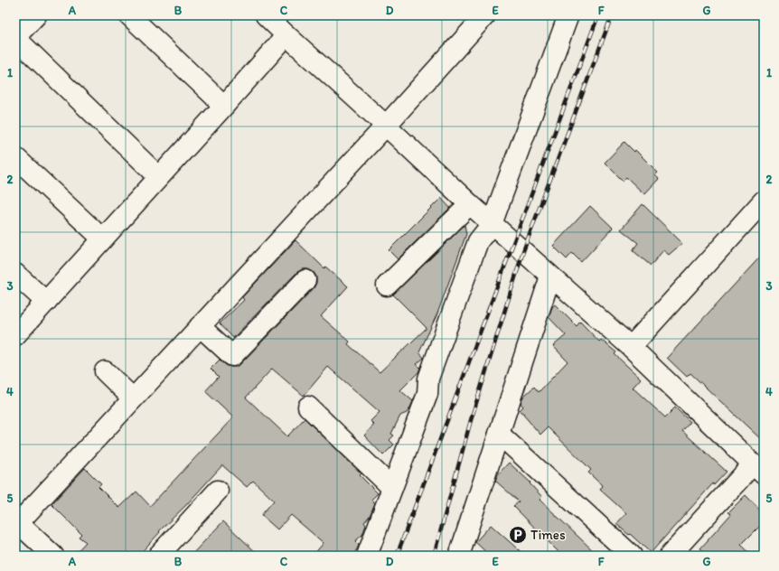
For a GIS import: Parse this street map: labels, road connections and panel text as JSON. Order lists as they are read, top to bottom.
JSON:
{
  "places": {
    "parking": ["Times"]
  },
  "grid": {
    "columns": [
      "A",
      "B",
      "C",
      "D",
      "E",
      "F",
      "G"
    ],
    "rows": [
      "1",
      "2",
      "3",
      "4",
      "5"
    ]
  }
}
